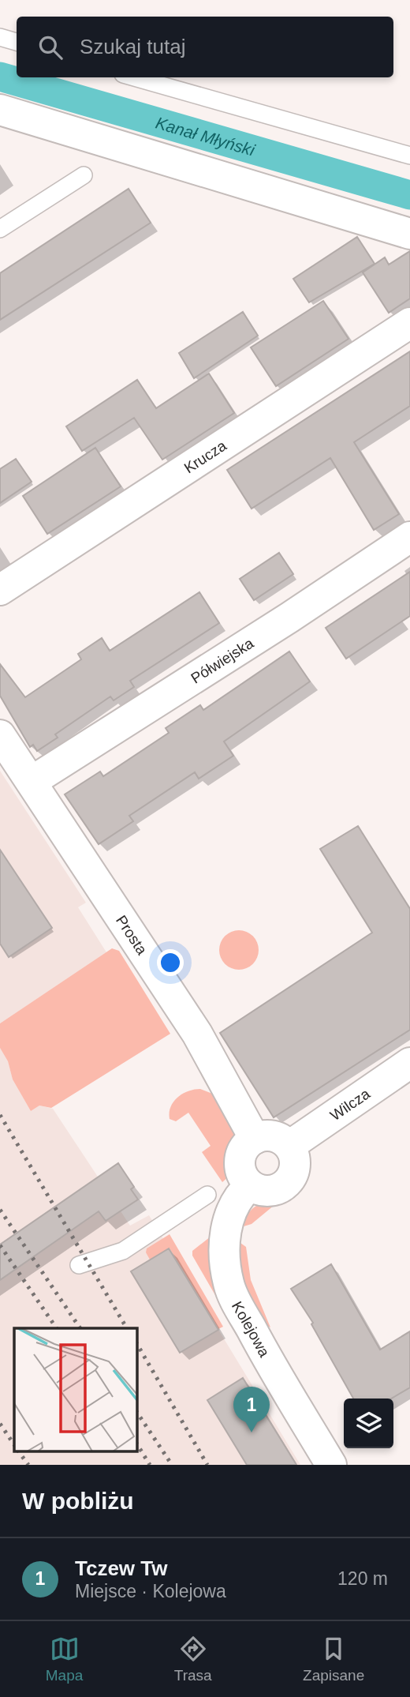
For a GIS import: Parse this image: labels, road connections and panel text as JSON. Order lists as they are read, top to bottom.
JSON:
{
  "streets": {
    "street": [
      "Krucza",
      "Półwiejska",
      "Prosta",
      "Wilcza",
      "Kolejowa"
    ]
  },
  "crossings": [
    ["Półwiejska", "Prosta"],
    ["Prosta", "Wilcza"],
    ["Prosta", "Kolejowa"],
    ["Wilcza", "Kolejowa"]
  ],
  "water": ["Kanał Młyński"],
  "page": {
    "search": "Szukaj tutaj",
    "pins": "1",
    "heading": "W pobliżu",
    "list": [
      {
        "mark": "1",
        "name": "Tczew Tw",
        "note": "Miejsce · Kolejowa",
        "value": "120 m"
      }
    ],
    "nav": ["Mapa", "Trasa", "Zapisane"]
  }
}
